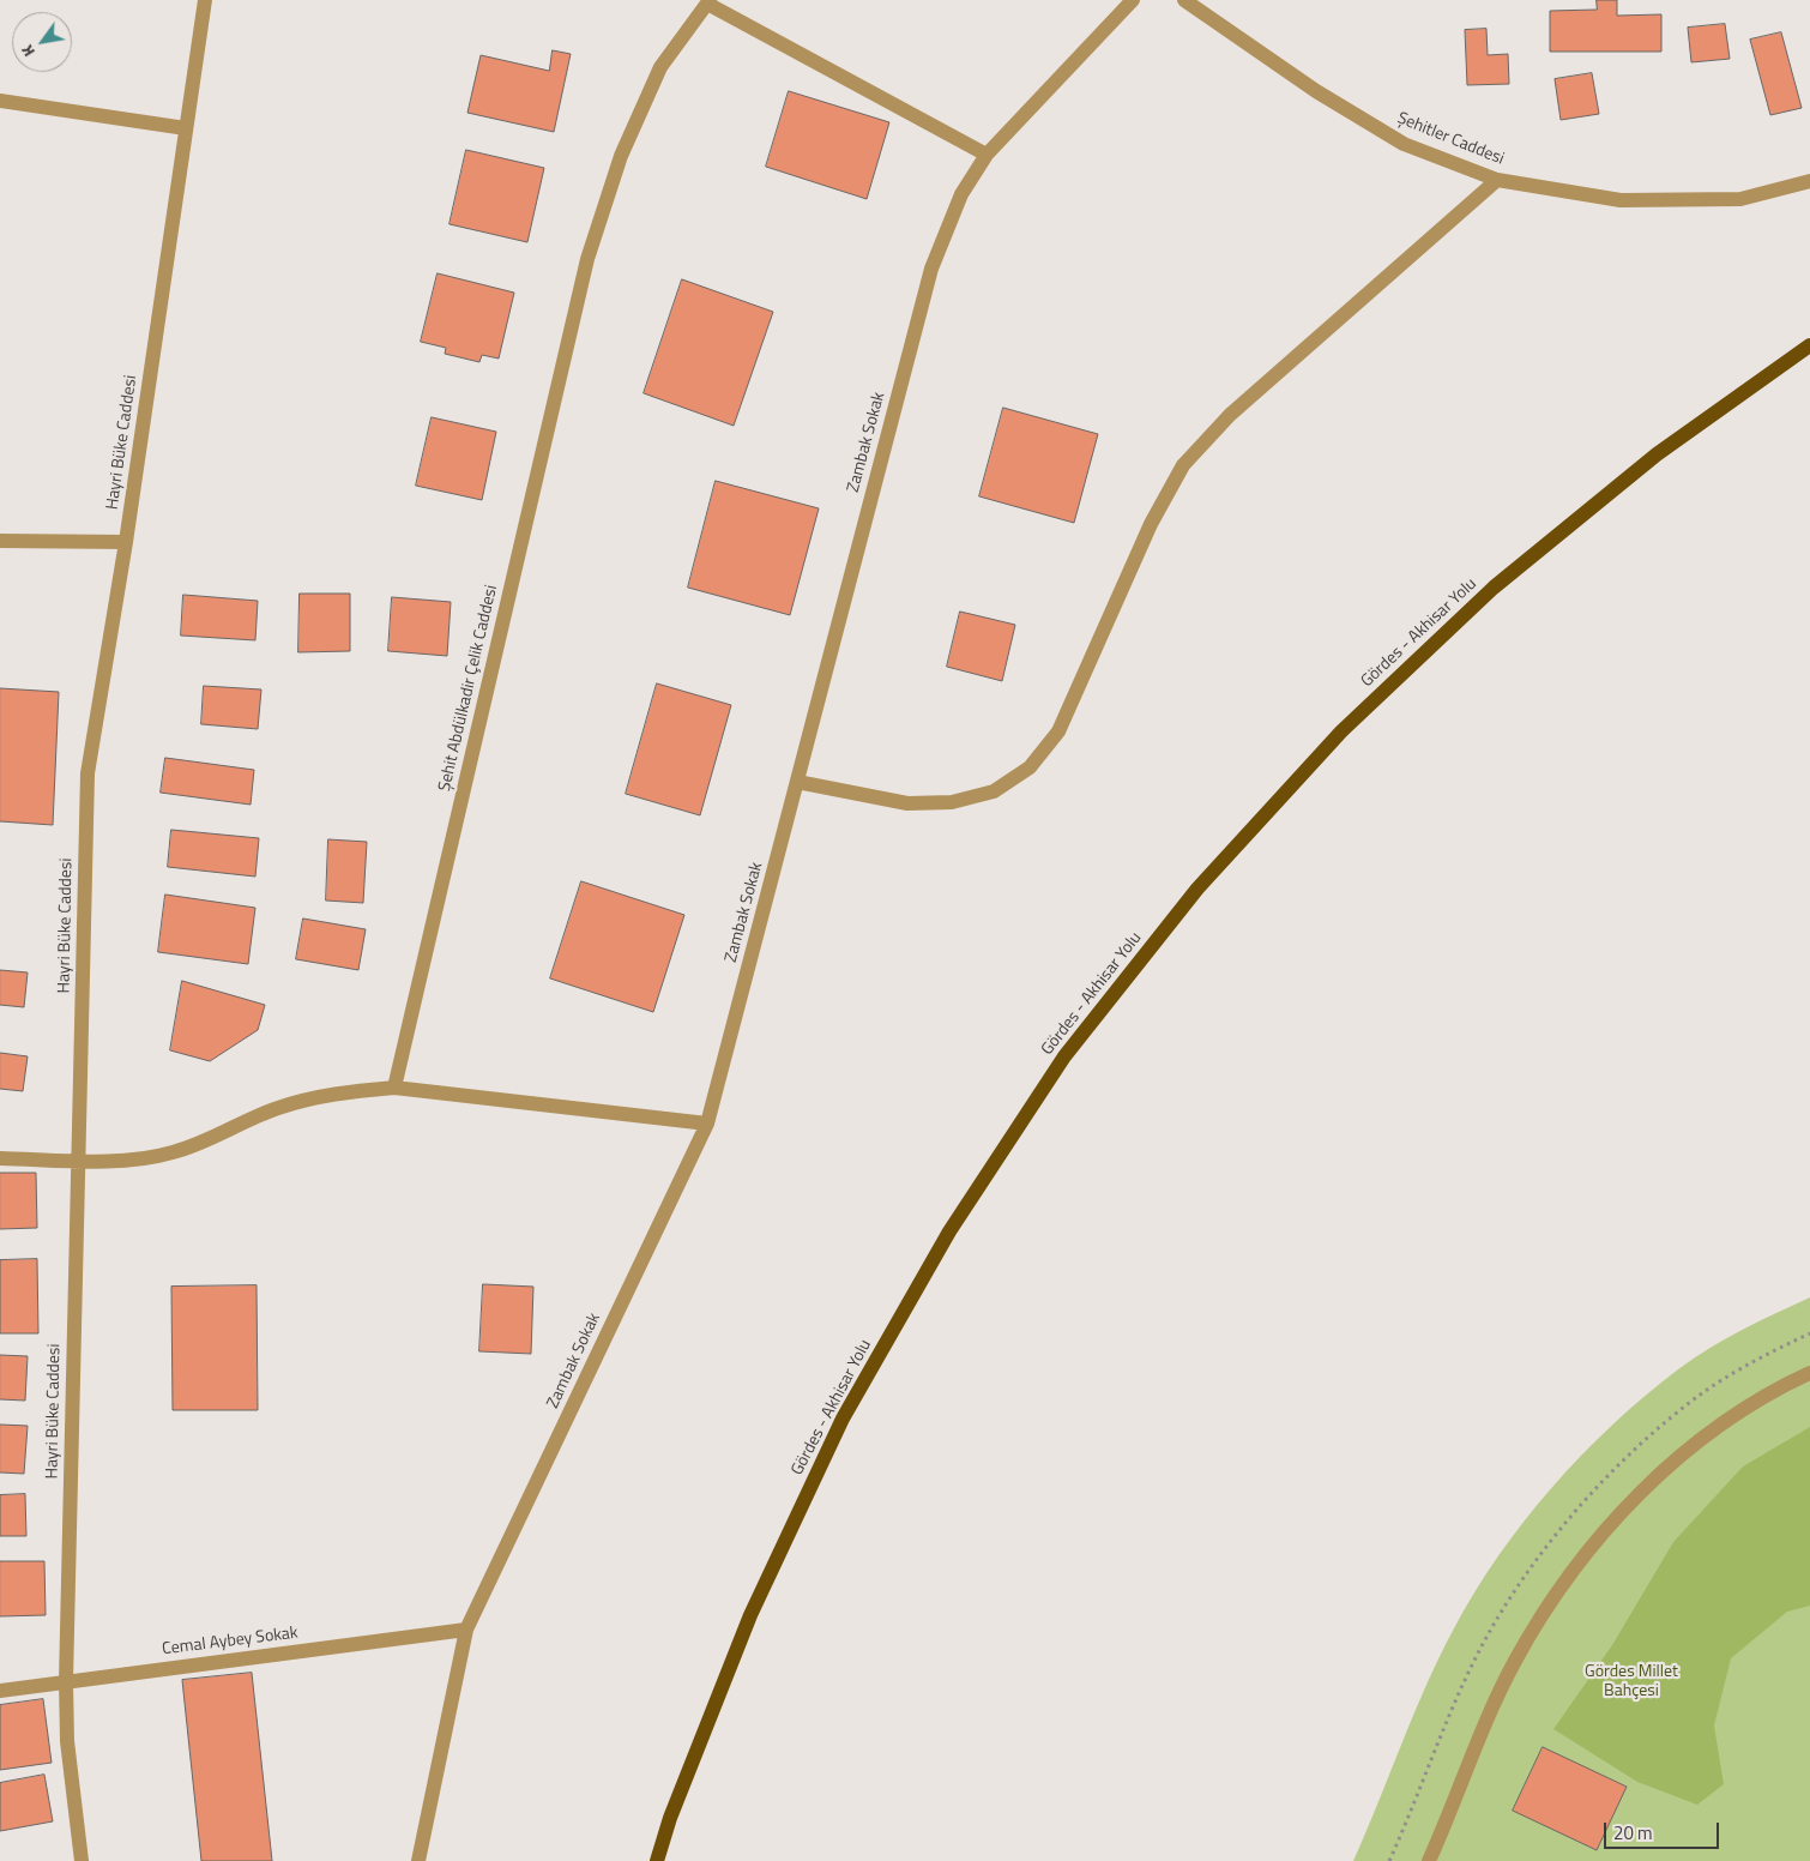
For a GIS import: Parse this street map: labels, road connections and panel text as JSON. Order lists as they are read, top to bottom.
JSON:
{
  "streets": {
    "main road": ["Gördes - Akhisar Yolu"],
    "street": [
      "Şehitler Caddesi",
      "Hayri Büke Caddesi",
      "Zambak Sokak",
      "Şehit Abdülkadir Çelik Caddesi",
      "Cemal Aybey Sokak"
    ]
  },
  "crossings": [
    ["Hayri Büke Caddesi", "Cemal Aybey Sokak"],
    ["Zambak Sokak", "Cemal Aybey Sokak"]
  ],
  "parks": ["Gördes Millet Bahçesi"],
  "scale_bar": "20 m",
  "north": "bottom left"
}
